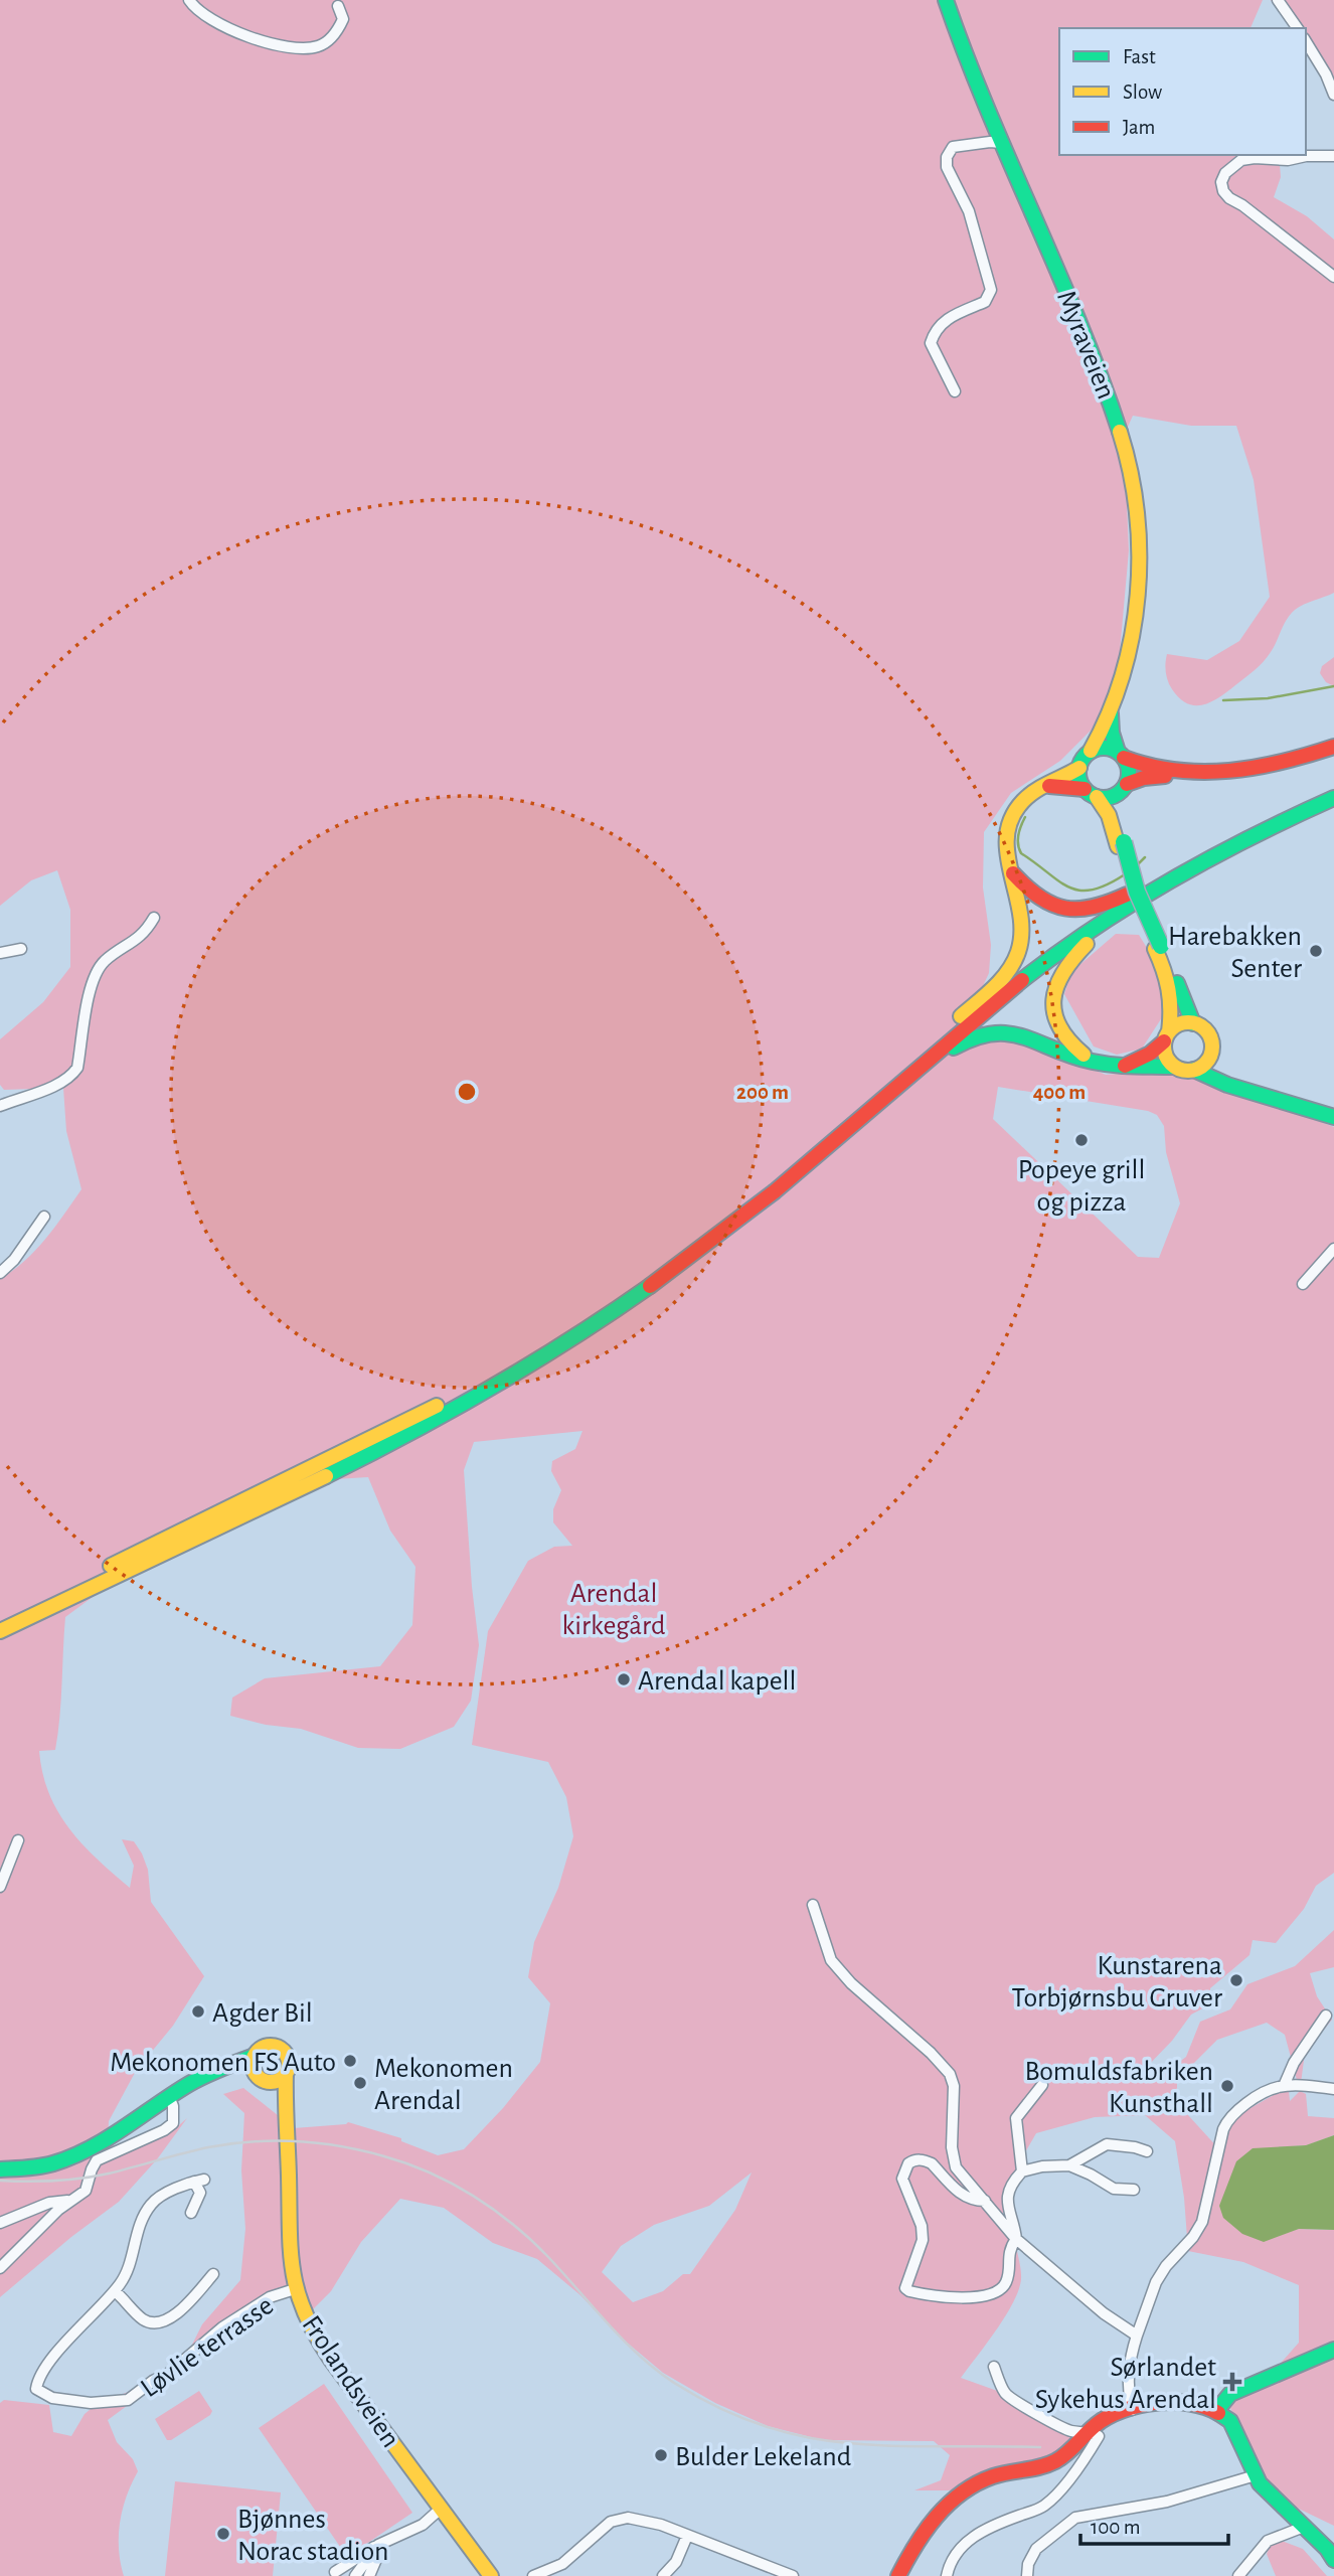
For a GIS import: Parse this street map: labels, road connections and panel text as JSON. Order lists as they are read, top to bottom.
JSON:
{
  "streets": {
    "main road": ["Myraveien", "Frolandsveien"],
    "street": ["Løvlie terrasse"]
  },
  "crossings": [
    ["Løvlie terrasse", "Frolandsveien"]
  ],
  "parks": ["Arendal kirkegård"],
  "places": {
    "other": [
      "Harebakken Senter",
      "Popeye grill og pizza",
      "Arendal kapell",
      "Kunstarena Torbjørnsbu Gruver",
      "Agder Bil",
      "Mekonomen FS Auto",
      "Mekonomen Arendal",
      "Bomuldsfabriken Kunsthall",
      "Bulder Lekeland",
      "Bjønnes Norac stadion"
    ],
    "health": ["Sørlandet Sykehus Arendal"]
  },
  "legend": ["Fast", "Slow", "Jam"],
  "scale_bar": "100 m",
  "rings": ["200 m", "400 m"]
}
